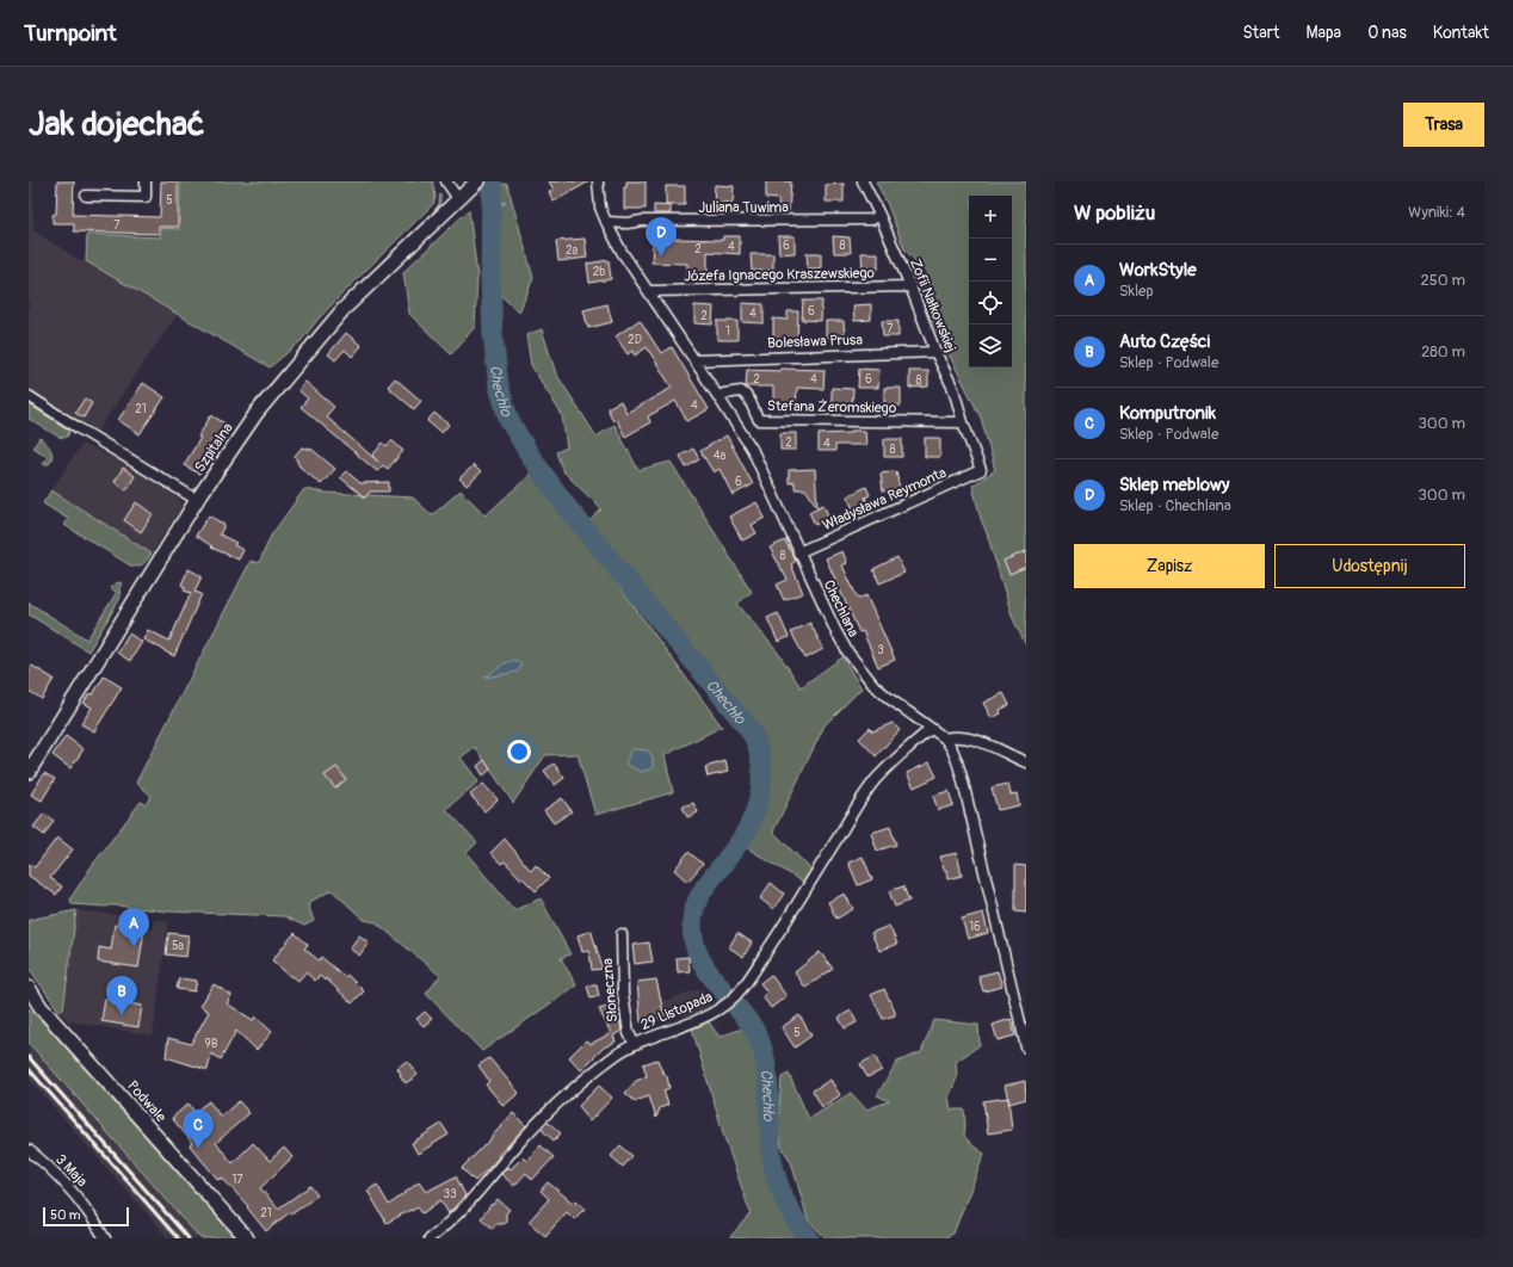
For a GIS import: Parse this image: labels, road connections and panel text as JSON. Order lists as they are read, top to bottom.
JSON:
{
  "streets": {
    "street": [
      "Juliana Tuwima",
      "Józefa Ignacego Kraszewskiego",
      "Zofii Nałkowskiej",
      "Bolesława Prusa",
      "Stefana Żeromskiego",
      "Szpitalna",
      "Władysława Reymonta",
      "Chechlana",
      "Słoneczna",
      "29 Listopada",
      "Podwale",
      "3 Maja"
    ]
  },
  "crossings": [
    ["Juliana Tuwima", "Zofii Nałkowskiej"],
    ["Juliana Tuwima", "Chechlana"],
    ["Józefa Ignacego Kraszewskiego", "Zofii Nałkowskiej"],
    ["Józefa Ignacego Kraszewskiego", "Chechlana"],
    ["Zofii Nałkowskiej", "Bolesława Prusa"],
    ["Zofii Nałkowskiej", "Stefana Żeromskiego"],
    ["Zofii Nałkowskiej", "Władysława Reymonta"],
    ["Bolesława Prusa", "Chechlana"],
    ["Stefana Żeromskiego", "Chechlana"],
    ["Władysława Reymonta", "Chechlana"],
    ["Chechlana", "29 Listopada"],
    ["Słoneczna", "29 Listopada"]
  ],
  "water": ["Chechło"],
  "house_numbers": [
    "5",
    "7",
    "6",
    "8",
    "4",
    "2",
    "2a",
    "2b",
    "6",
    "4",
    "2",
    "7",
    "1",
    "2D",
    "2",
    "4",
    "6",
    "8",
    "4",
    "21",
    "2",
    "4",
    "8",
    "4a",
    "6",
    "8",
    "3",
    "16",
    "5a",
    "5",
    "9B",
    "17",
    "33",
    "21"
  ],
  "scale_bar": "50 m",
  "page": {
    "header": "Turnpoint",
    "nav": [
      "Start",
      "Mapa",
      "O nas",
      "Kontakt"
    ],
    "buttons": [
      "Trasa",
      ["Zapisz", "Udostępnij"]
    ],
    "title": "Jak dojechać",
    "heading": ["W pobliżu", "Wyniki: 4"],
    "map_buttons": ["+", "−"],
    "pins": [
      "D",
      "A",
      "B",
      "C"
    ],
    "list": [
      {
        "mark": "A",
        "name": "WorkStyle",
        "note": "Sklep",
        "value": "250 m"
      },
      {
        "mark": "B",
        "name": "Auto Części",
        "note": "Sklep · Podwale",
        "value": "280 m"
      },
      {
        "mark": "C",
        "name": "Komputronik",
        "note": "Sklep · Podwale",
        "value": "300 m"
      },
      {
        "mark": "D",
        "name": "Sklep meblowy",
        "note": "Sklep · Chechlana",
        "value": "300 m"
      }
    ],
    "scale": "50 m"
  }
}
